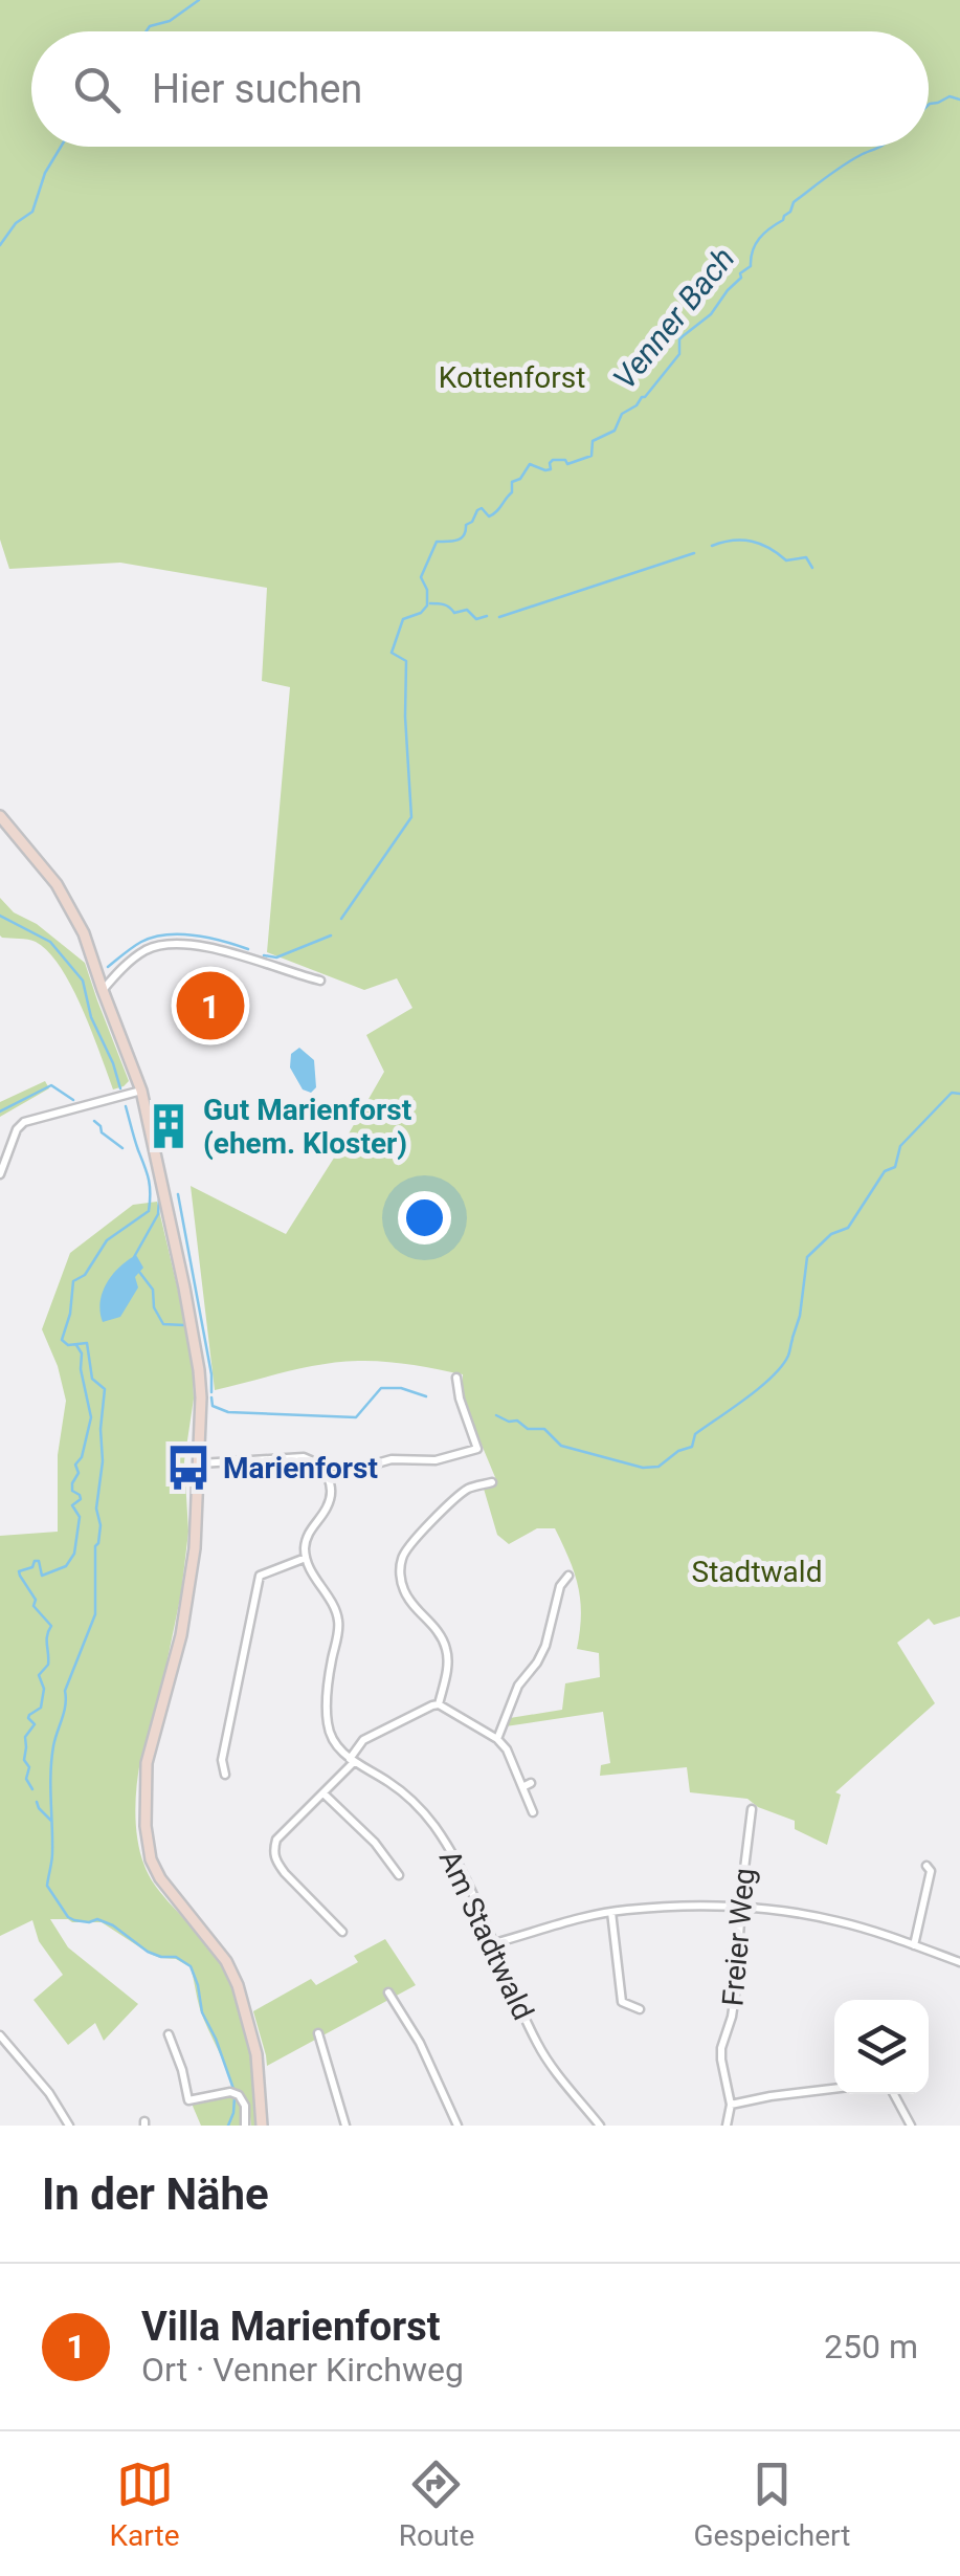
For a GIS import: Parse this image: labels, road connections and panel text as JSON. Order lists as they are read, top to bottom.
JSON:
{
  "streets": {
    "street": ["Am Stadtwald", "Freier Weg"]
  },
  "water": ["Venner Bach"],
  "parks": ["Kottenforst", "Stadtwald"],
  "places": {
    "building": ["Gut Marienforst (ehem. Kloster)"],
    "bus stop": ["Marienforst"]
  },
  "page": {
    "search": "Hier suchen",
    "pins": "1",
    "heading": "In der Nähe",
    "list": [
      {
        "mark": "1",
        "name": "Villa Marienforst",
        "note": "Ort · Venner Kirchweg",
        "value": "250 m"
      }
    ],
    "nav": ["Karte", "Route", "Gespeichert"]
  }
}
